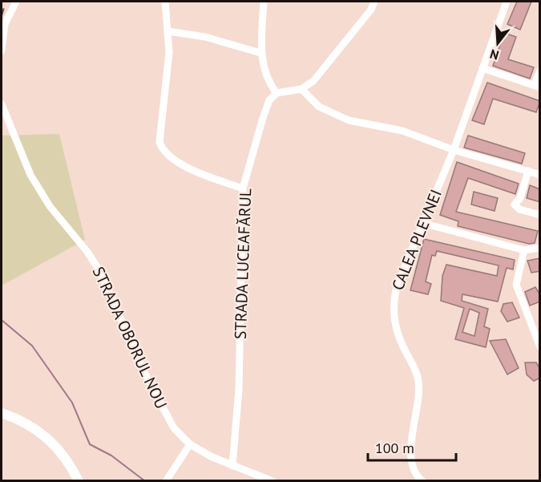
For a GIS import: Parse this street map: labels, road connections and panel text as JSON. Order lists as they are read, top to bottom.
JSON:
{
  "streets": {
    "street": ["CALEA PLEVNEI", "STRADA LUCEAFĂRUL", "STRADA OBORUL NOU"]
  },
  "crossings": [
    ["STRADA LUCEAFĂRUL", "STRADA OBORUL NOU"]
  ],
  "scale_bar": "100 m",
  "north": "bottom"
}
